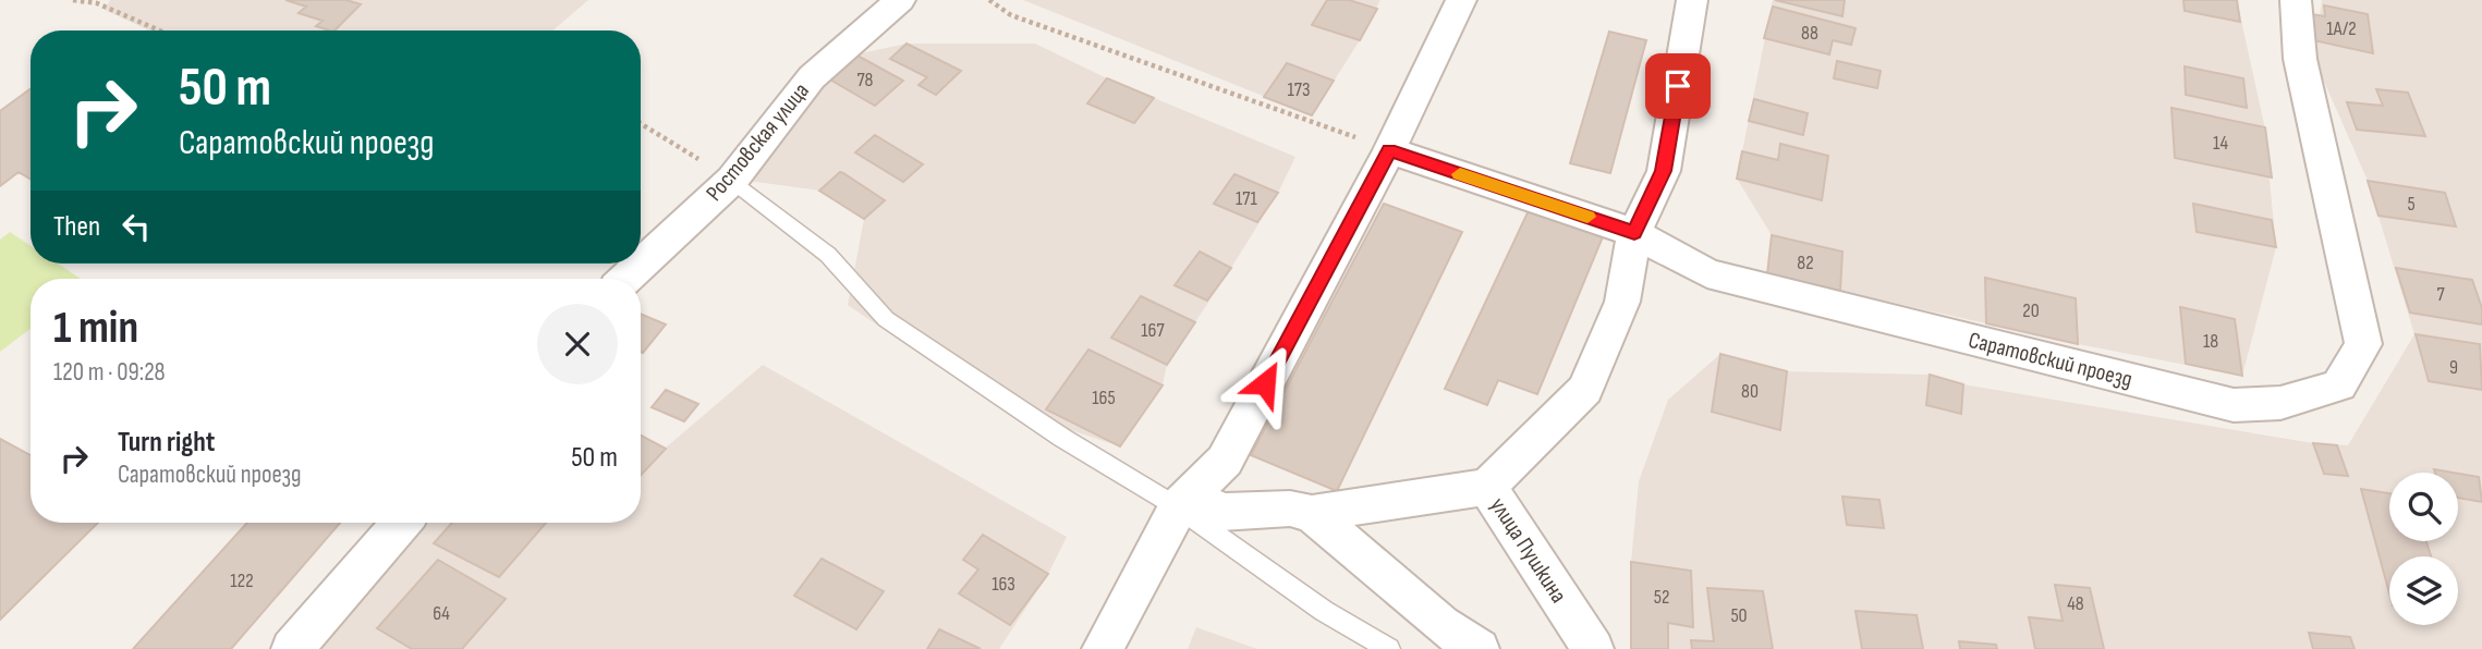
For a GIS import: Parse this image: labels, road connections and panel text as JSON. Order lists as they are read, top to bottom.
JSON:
{
  "streets": {
    "street": ["Ростовская улица", "Саратовский проезд", "улица Пушкина"]
  },
  "crossings": [
    ["Саратовский проезд", "улица Пушкина"]
  ],
  "house_numbers": [
    "1А/2",
    "88",
    "78",
    "173",
    "14",
    "171",
    "5",
    "82",
    "7",
    "20",
    "167",
    "18",
    "9",
    "80",
    "165",
    "122",
    "163",
    "52",
    "48",
    "64",
    "50"
  ],
  "page": {
    "turn": ["50 m", "Саратовский проезд"],
    "then": "Then",
    "heading": ["1 min", "120 m · 09:28"],
    "list": [
      {
        "name": "Turn right",
        "note": "Саратовский проезд",
        "value": "50 m"
      }
    ]
  }
}
